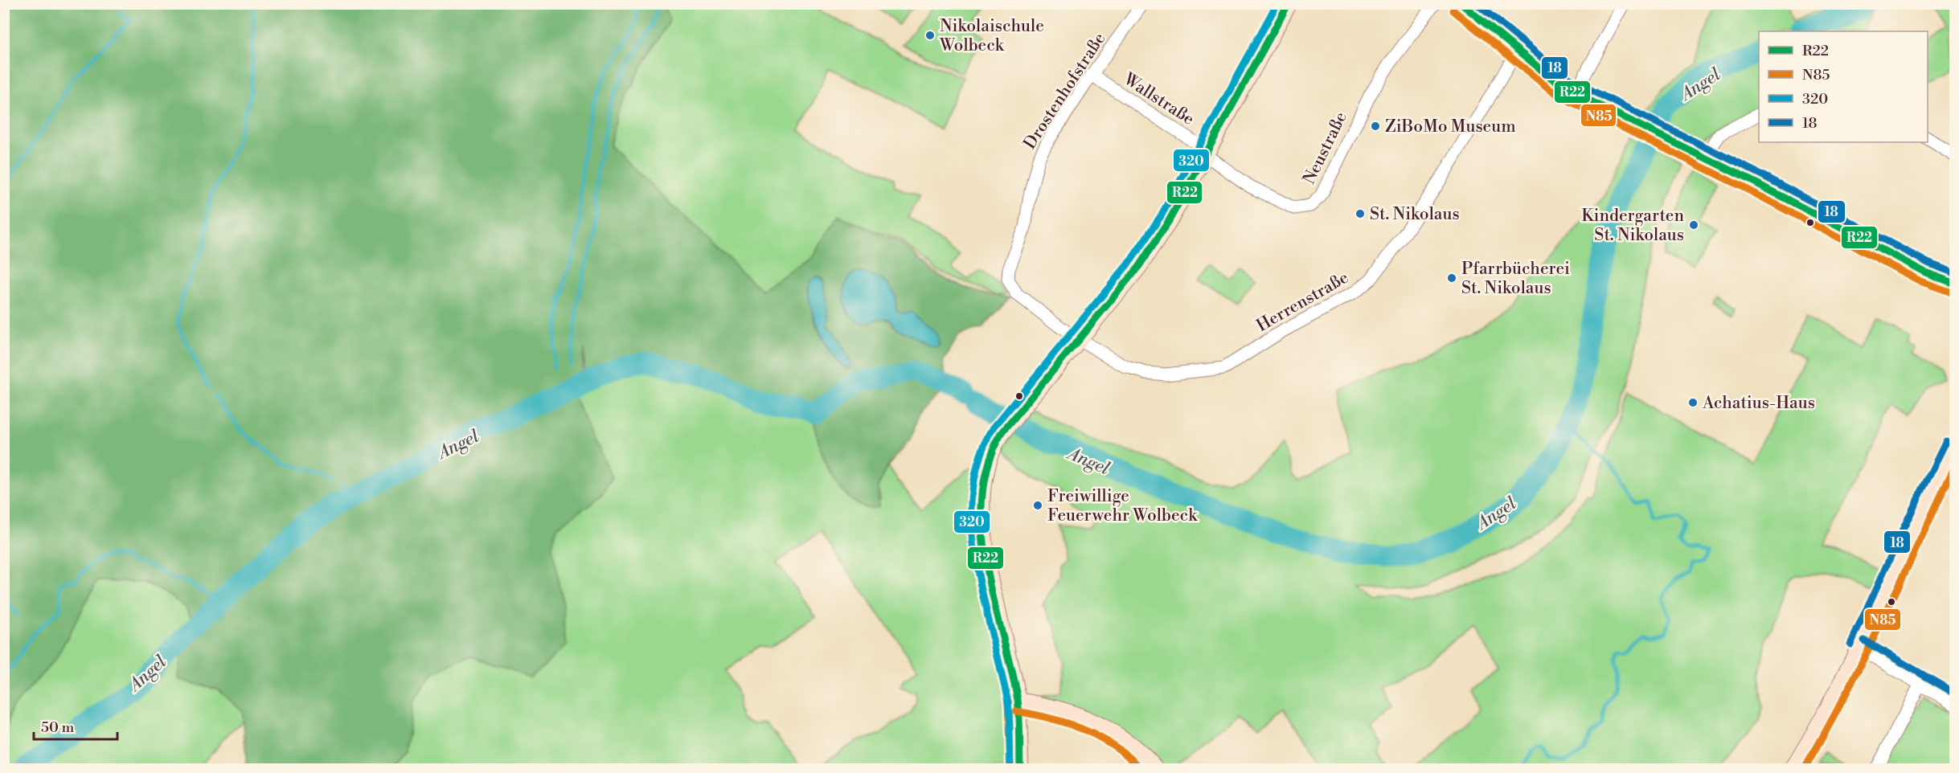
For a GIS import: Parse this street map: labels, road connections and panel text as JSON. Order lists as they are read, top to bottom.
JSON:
{
  "streets": {
    "street": [
      "Drostenhofstraße",
      "Wallstraße",
      "Neustraße",
      "Herrenstraße"
    ]
  },
  "crossings": [
    ["Drostenhofstraße", "Wallstraße"],
    ["Drostenhofstraße", "Herrenstraße"],
    ["Wallstraße", "Neustraße"]
  ],
  "water": ["Angel"],
  "places": [
    "Nikolaischule Wolbeck",
    "ZiBoMo Museum",
    "St. Nikolaus",
    "Kindergarten St. Nikolaus",
    "Pfarrbücherei St. Nikolaus",
    "Achatius-Haus",
    "Freiwillige Feuerwehr Wolbeck"
  ],
  "lines": [
    "transit line R22",
    "transit line 320",
    "transit line 18",
    "transit line N85"
  ],
  "legend": [
    "R22",
    "N85",
    "320",
    "18"
  ],
  "scale_bar": "50 m"
}
